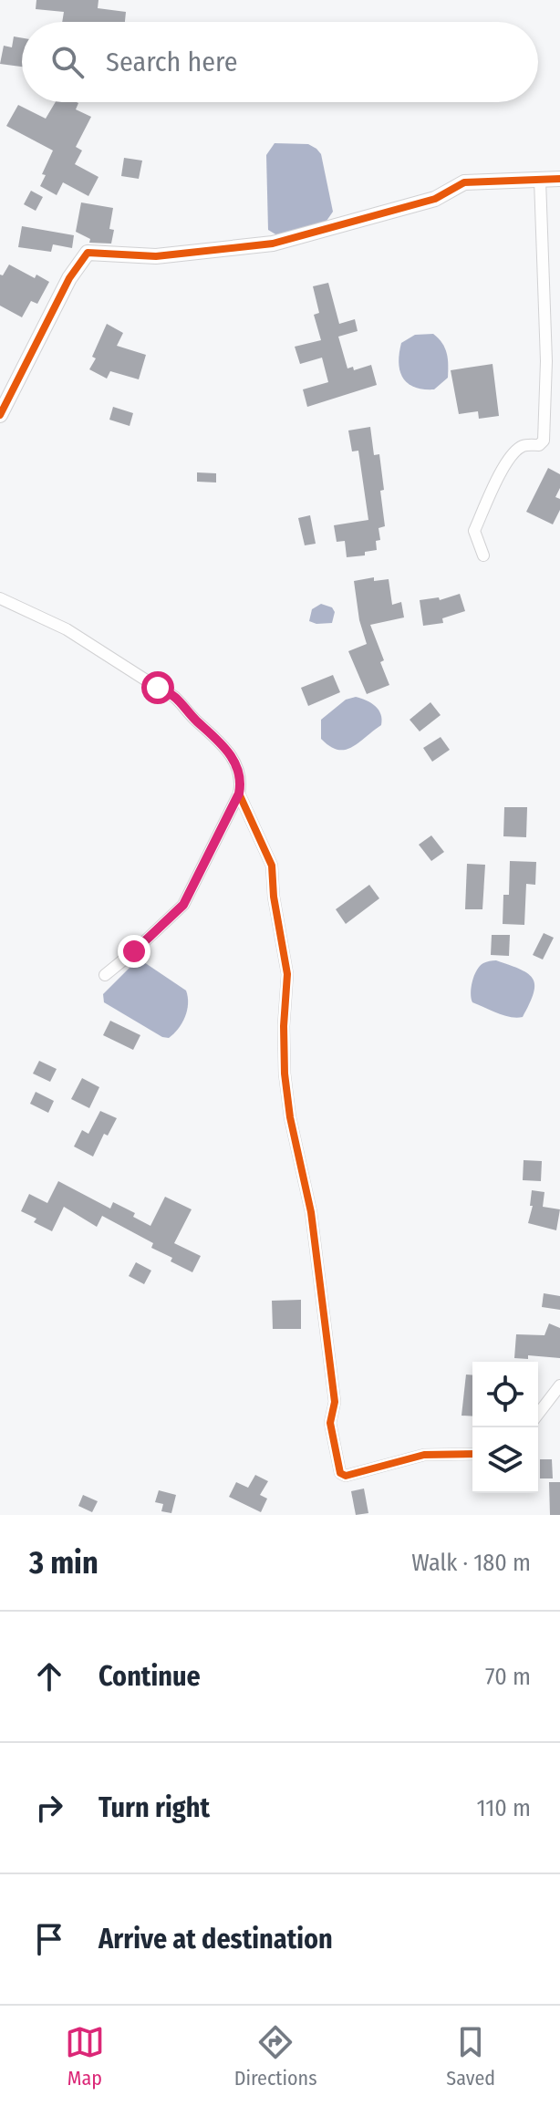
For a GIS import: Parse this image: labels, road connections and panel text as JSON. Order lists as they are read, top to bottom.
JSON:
{
  "page": {
    "search": "Search here",
    "heading": ["3 min", "Walk · 180 m"],
    "list": [
      ["Continue", "70 m"],
      ["Turn right", "110 m"],
      "Arrive at destination"
    ],
    "nav": ["Map", "Directions", "Saved"]
  }
}
